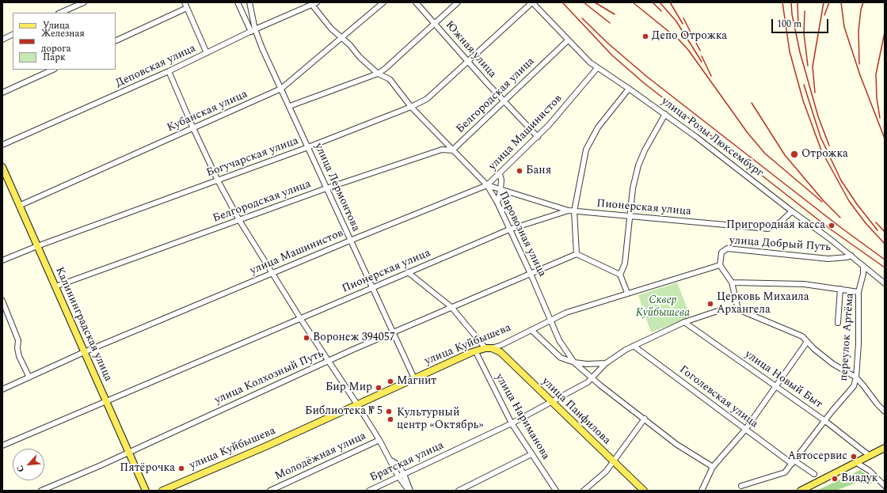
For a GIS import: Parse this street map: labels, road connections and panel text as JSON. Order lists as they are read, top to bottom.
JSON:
{
  "streets": {
    "main road": ["Калининградская улица", "улица Куйбышева", "улица Панфилова"],
    "street": [
      "Южная улица",
      "Деповская улица",
      "Белгородская улица",
      "Кубанская улица",
      "улица Машинистов",
      "улица Розы Люксембург",
      "Богучарская улица",
      "улица Лермонтова",
      "Пионерская улица",
      "Паровозная улица",
      "улица Добрый Путь",
      "переулок Артёма",
      "улица Колхозный Путь",
      "улица Новый Быт",
      "Гоголевская улица",
      "улица Нариманова",
      "Молодёжная улица",
      "Братская улица"
    ]
  },
  "crossings": [
    ["Южная улица", "Белгородская улица"],
    ["Южная улица", "улица Машинистов"],
    ["Южная улица", "Богучарская улица"],
    ["Деповская улица", "улица Лермонтова"],
    ["Деповская улица", "Паровозная улица"],
    ["Белгородская улица", "улица Розы Люксембург"],
    ["Белгородская улица", "улица Лермонтова"],
    ["Белгородская улица", "Паровозная улица"],
    ["Белгородская улица", "Калининградская улица"],
    ["Кубанская улица", "улица Лермонтова"],
    ["Кубанская улица", "Паровозная улица"],
    ["Кубанская улица", "Калининградская улица"],
    ["улица Машинистов", "улица Розы Люксембург"],
    ["улица Машинистов", "улица Лермонтова"],
    ["улица Машинистов", "Паровозная улица"],
    ["улица Машинистов", "Калининградская улица"],
    ["улица Розы Люксембург", "Богучарская улица"],
    ["улица Розы Люксембург", "Пионерская улица"],
    ["улица Розы Люксембург", "улица Добрый Путь"],
    ["улица Розы Люксембург", "переулок Артёма"],
    ["Богучарская улица", "улица Лермонтова"],
    ["Богучарская улица", "Паровозная улица"],
    ["Богучарская улица", "Калининградская улица"],
    ["улица Лермонтова", "Пионерская улица"],
    ["улица Лермонтова", "улица Куйбышева"],
    ["улица Лермонтова", "улица Колхозный Путь"],
    ["Пионерская улица", "Паровозная улица"],
    ["Пионерская улица", "Калининградская улица"],
    ["Пионерская улица", "улица Панфилова"],
    ["Паровозная улица", "улица Куйбышева"],
    ["Паровозная улица", "улица Колхозный Путь"],
    ["Паровозная улица", "Братская улица"],
    ["улица Добрый Путь", "улица Куйбышева"],
    ["Калининградская улица", "улица Колхозный Путь"],
    ["переулок Артёма", "улица Новый Быт"],
    ["переулок Артёма", "Гоголевская улица"],
    ["улица Куйбышева", "улица Панфилова"],
    ["улица Куйбышева", "улица Нариманова"],
    ["улица Колхозный Путь", "улица Панфилова"],
    ["улица Новый Быт", "Братская улица"],
    ["Гоголевская улица", "Братская улица"],
    ["улица Панфилова", "Братская улица"],
    ["улица Нариманова", "Братская улица"]
  ],
  "parks": ["Сквер Куйбышева"],
  "places": [
    "Депо Отрожка",
    "Отрожка",
    "Баня",
    "Пригородная касса",
    "Церковь Михаила Архангела",
    "Воронеж 394057",
    "Магнит",
    "Бир Мир",
    "Библиотека № 5",
    "Культурный центр «Октябрь»",
    "Автосервис",
    "Пятёрочка",
    "Виадук"
  ],
  "legend": ["Улица", "Железная дорога", "Парк"],
  "scale_bar": "100 m",
  "north": "bottom left"
}
